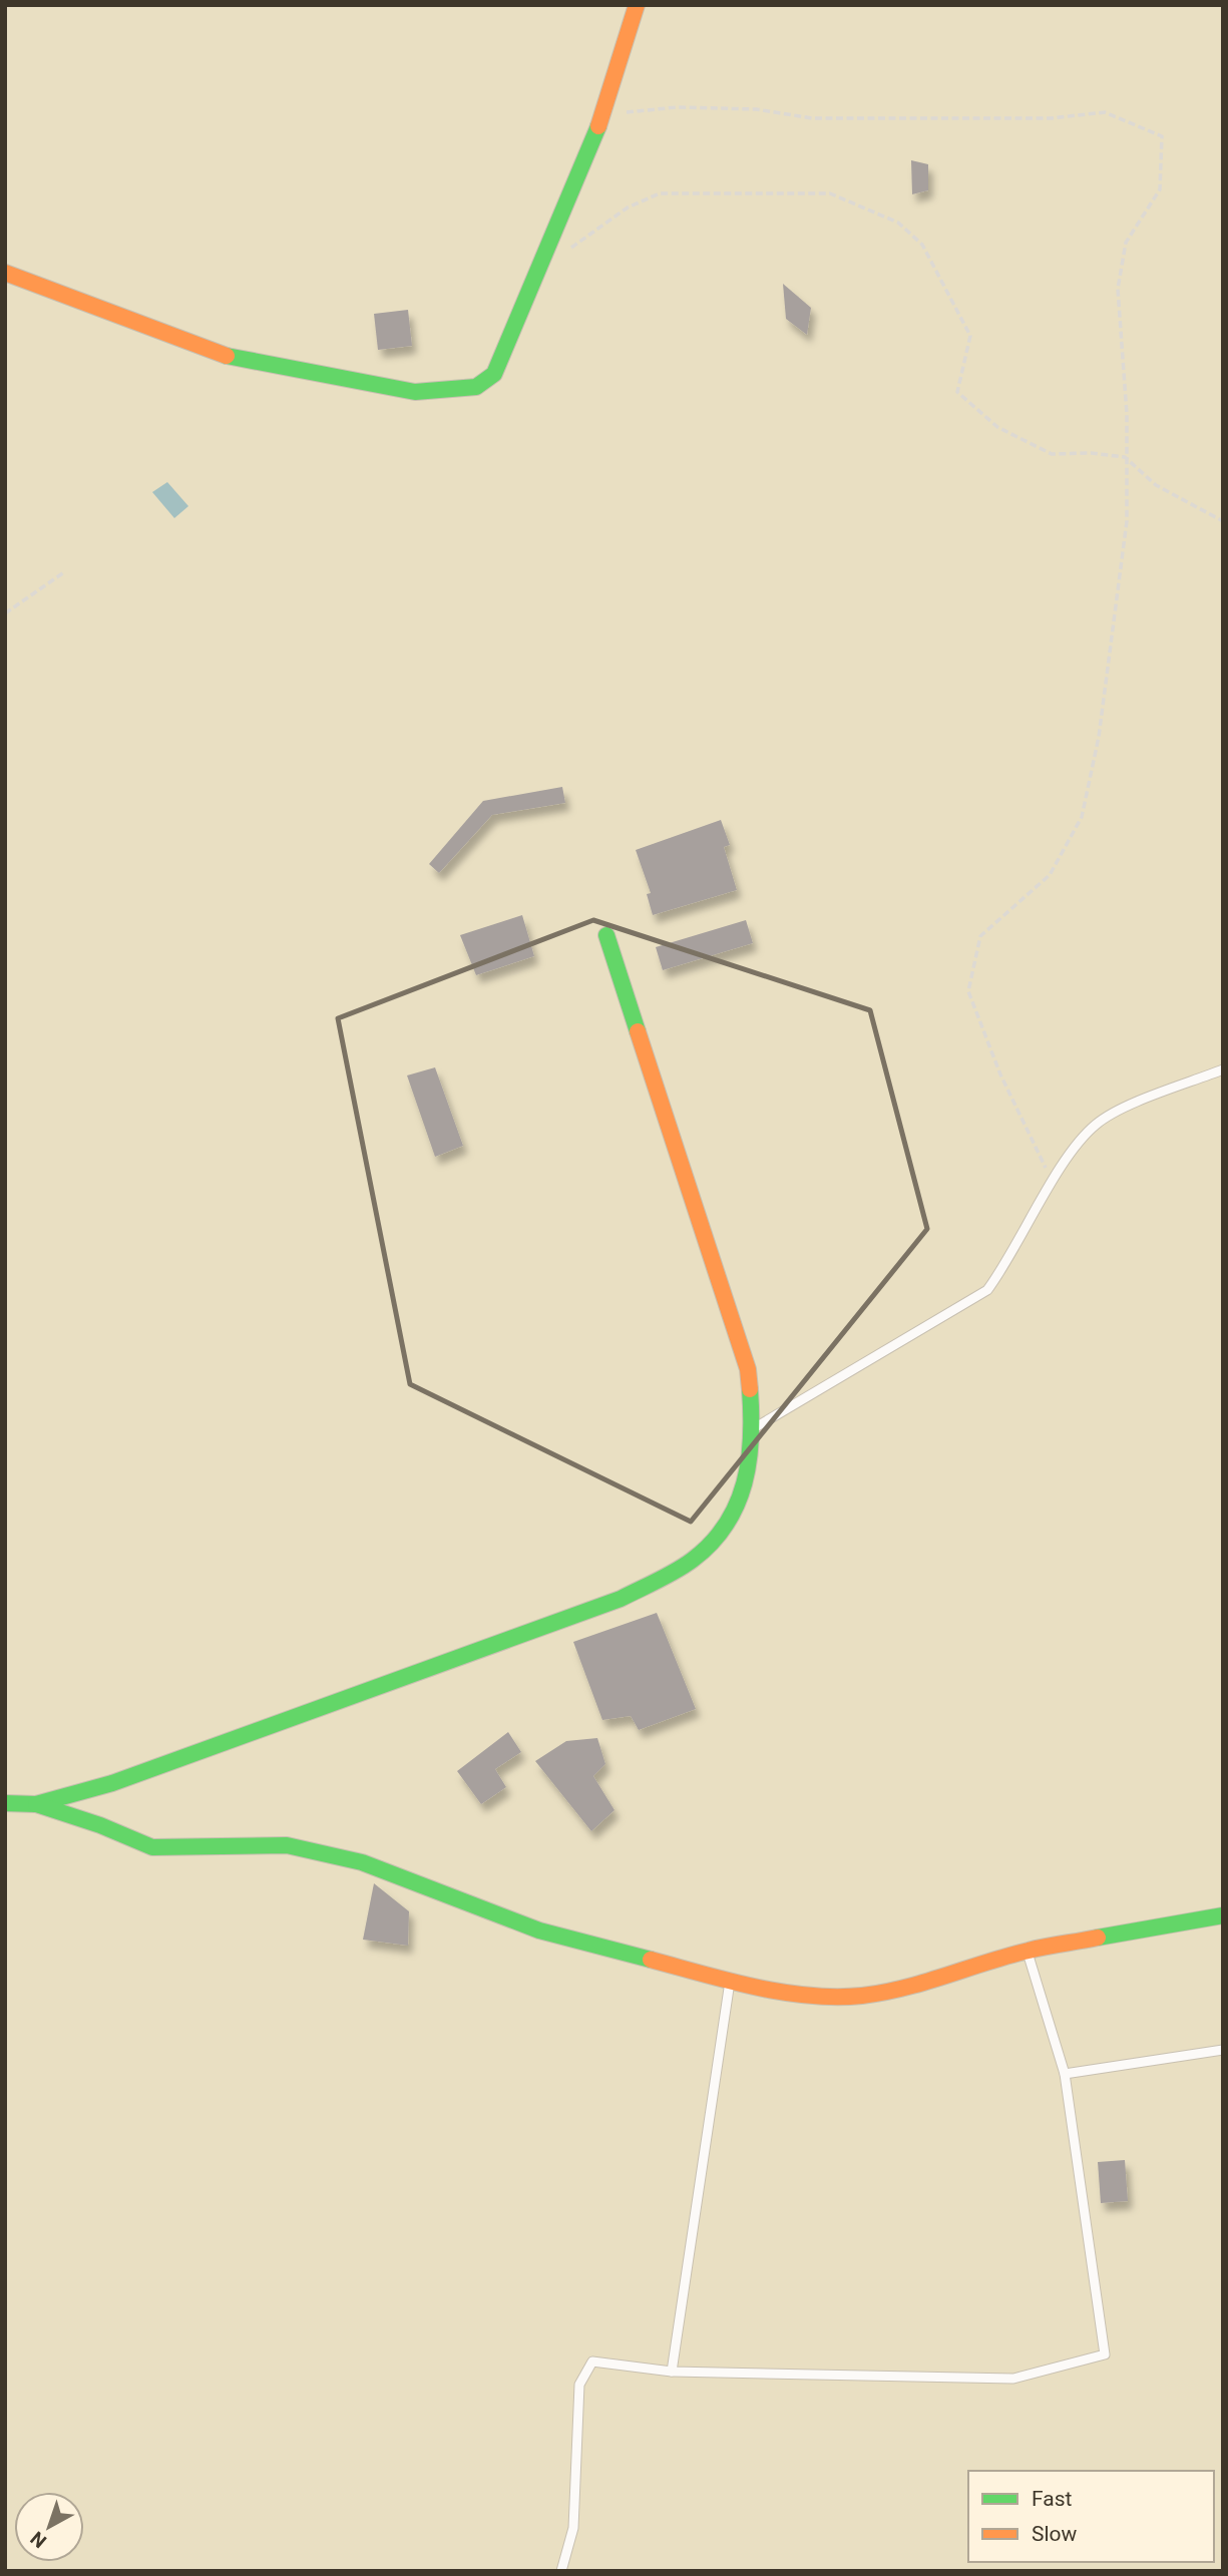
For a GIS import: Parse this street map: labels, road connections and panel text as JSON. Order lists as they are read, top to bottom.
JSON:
{
  "legend": ["Fast", "Slow"],
  "north": "bottom left"
}
